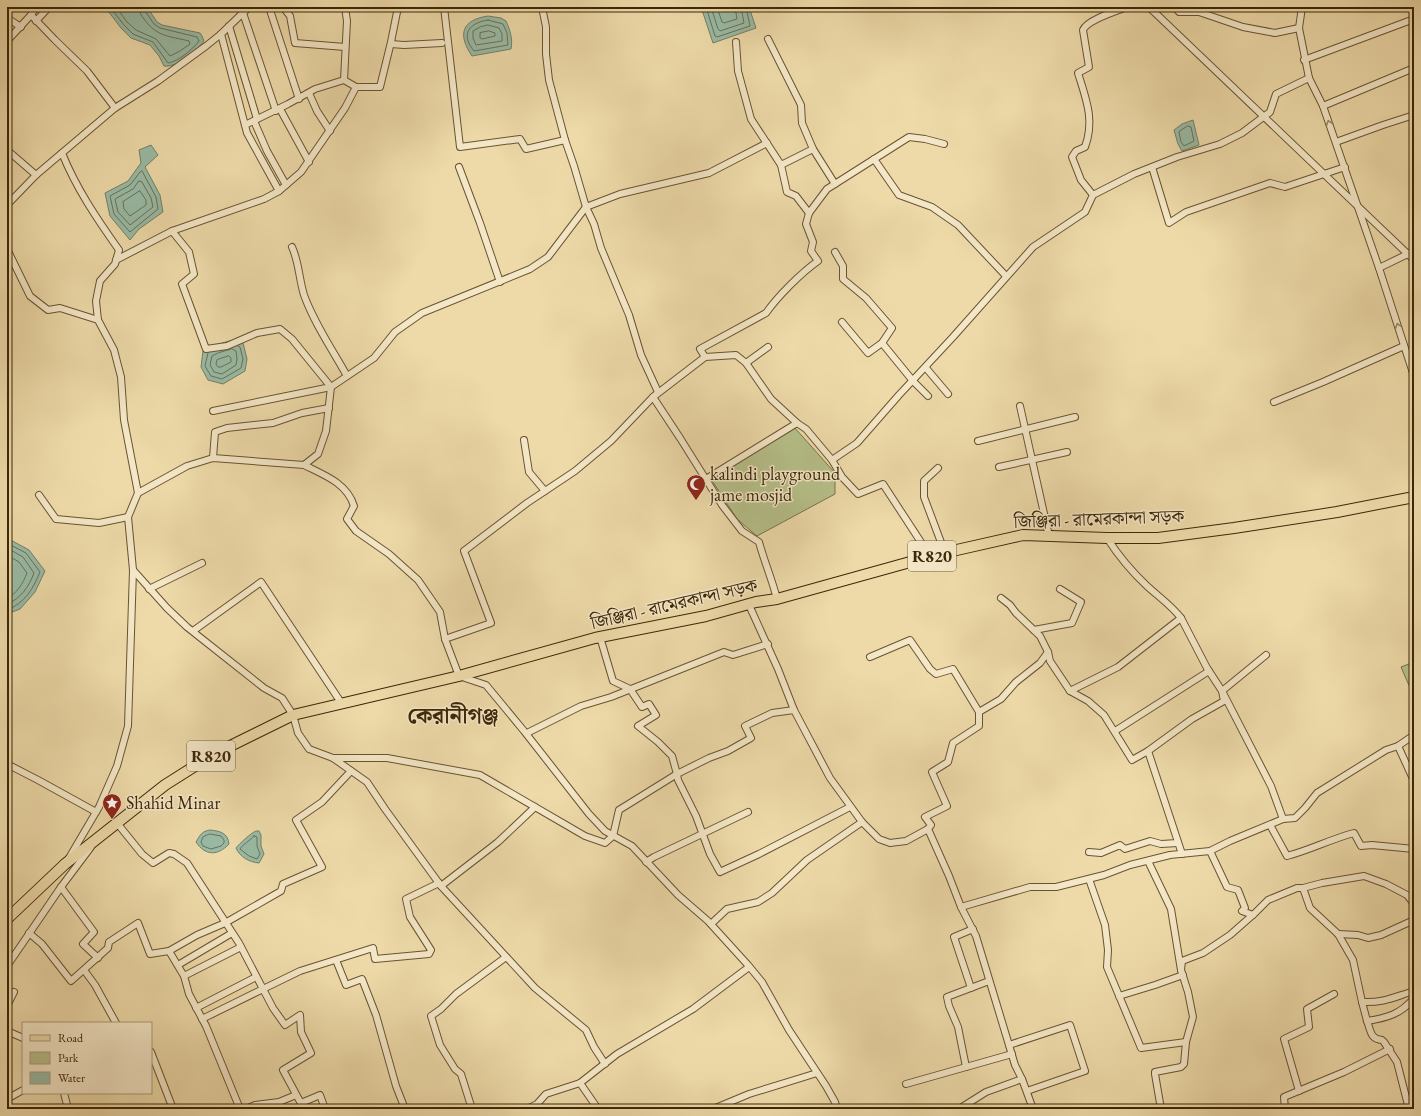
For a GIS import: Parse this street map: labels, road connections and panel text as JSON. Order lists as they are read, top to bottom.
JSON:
{
  "streets": {
    "main road": ["জিঞ্জিরা - রামেরকান্দা সড়ক", "R820"]
  },
  "districts": ["কেরানীগঞ্জ"],
  "places": {
    "mosque": ["kalindi playground jame mosjid"],
    "place": ["Shahid Minar"]
  },
  "legend": ["Road", "Park", "Water"]
}
